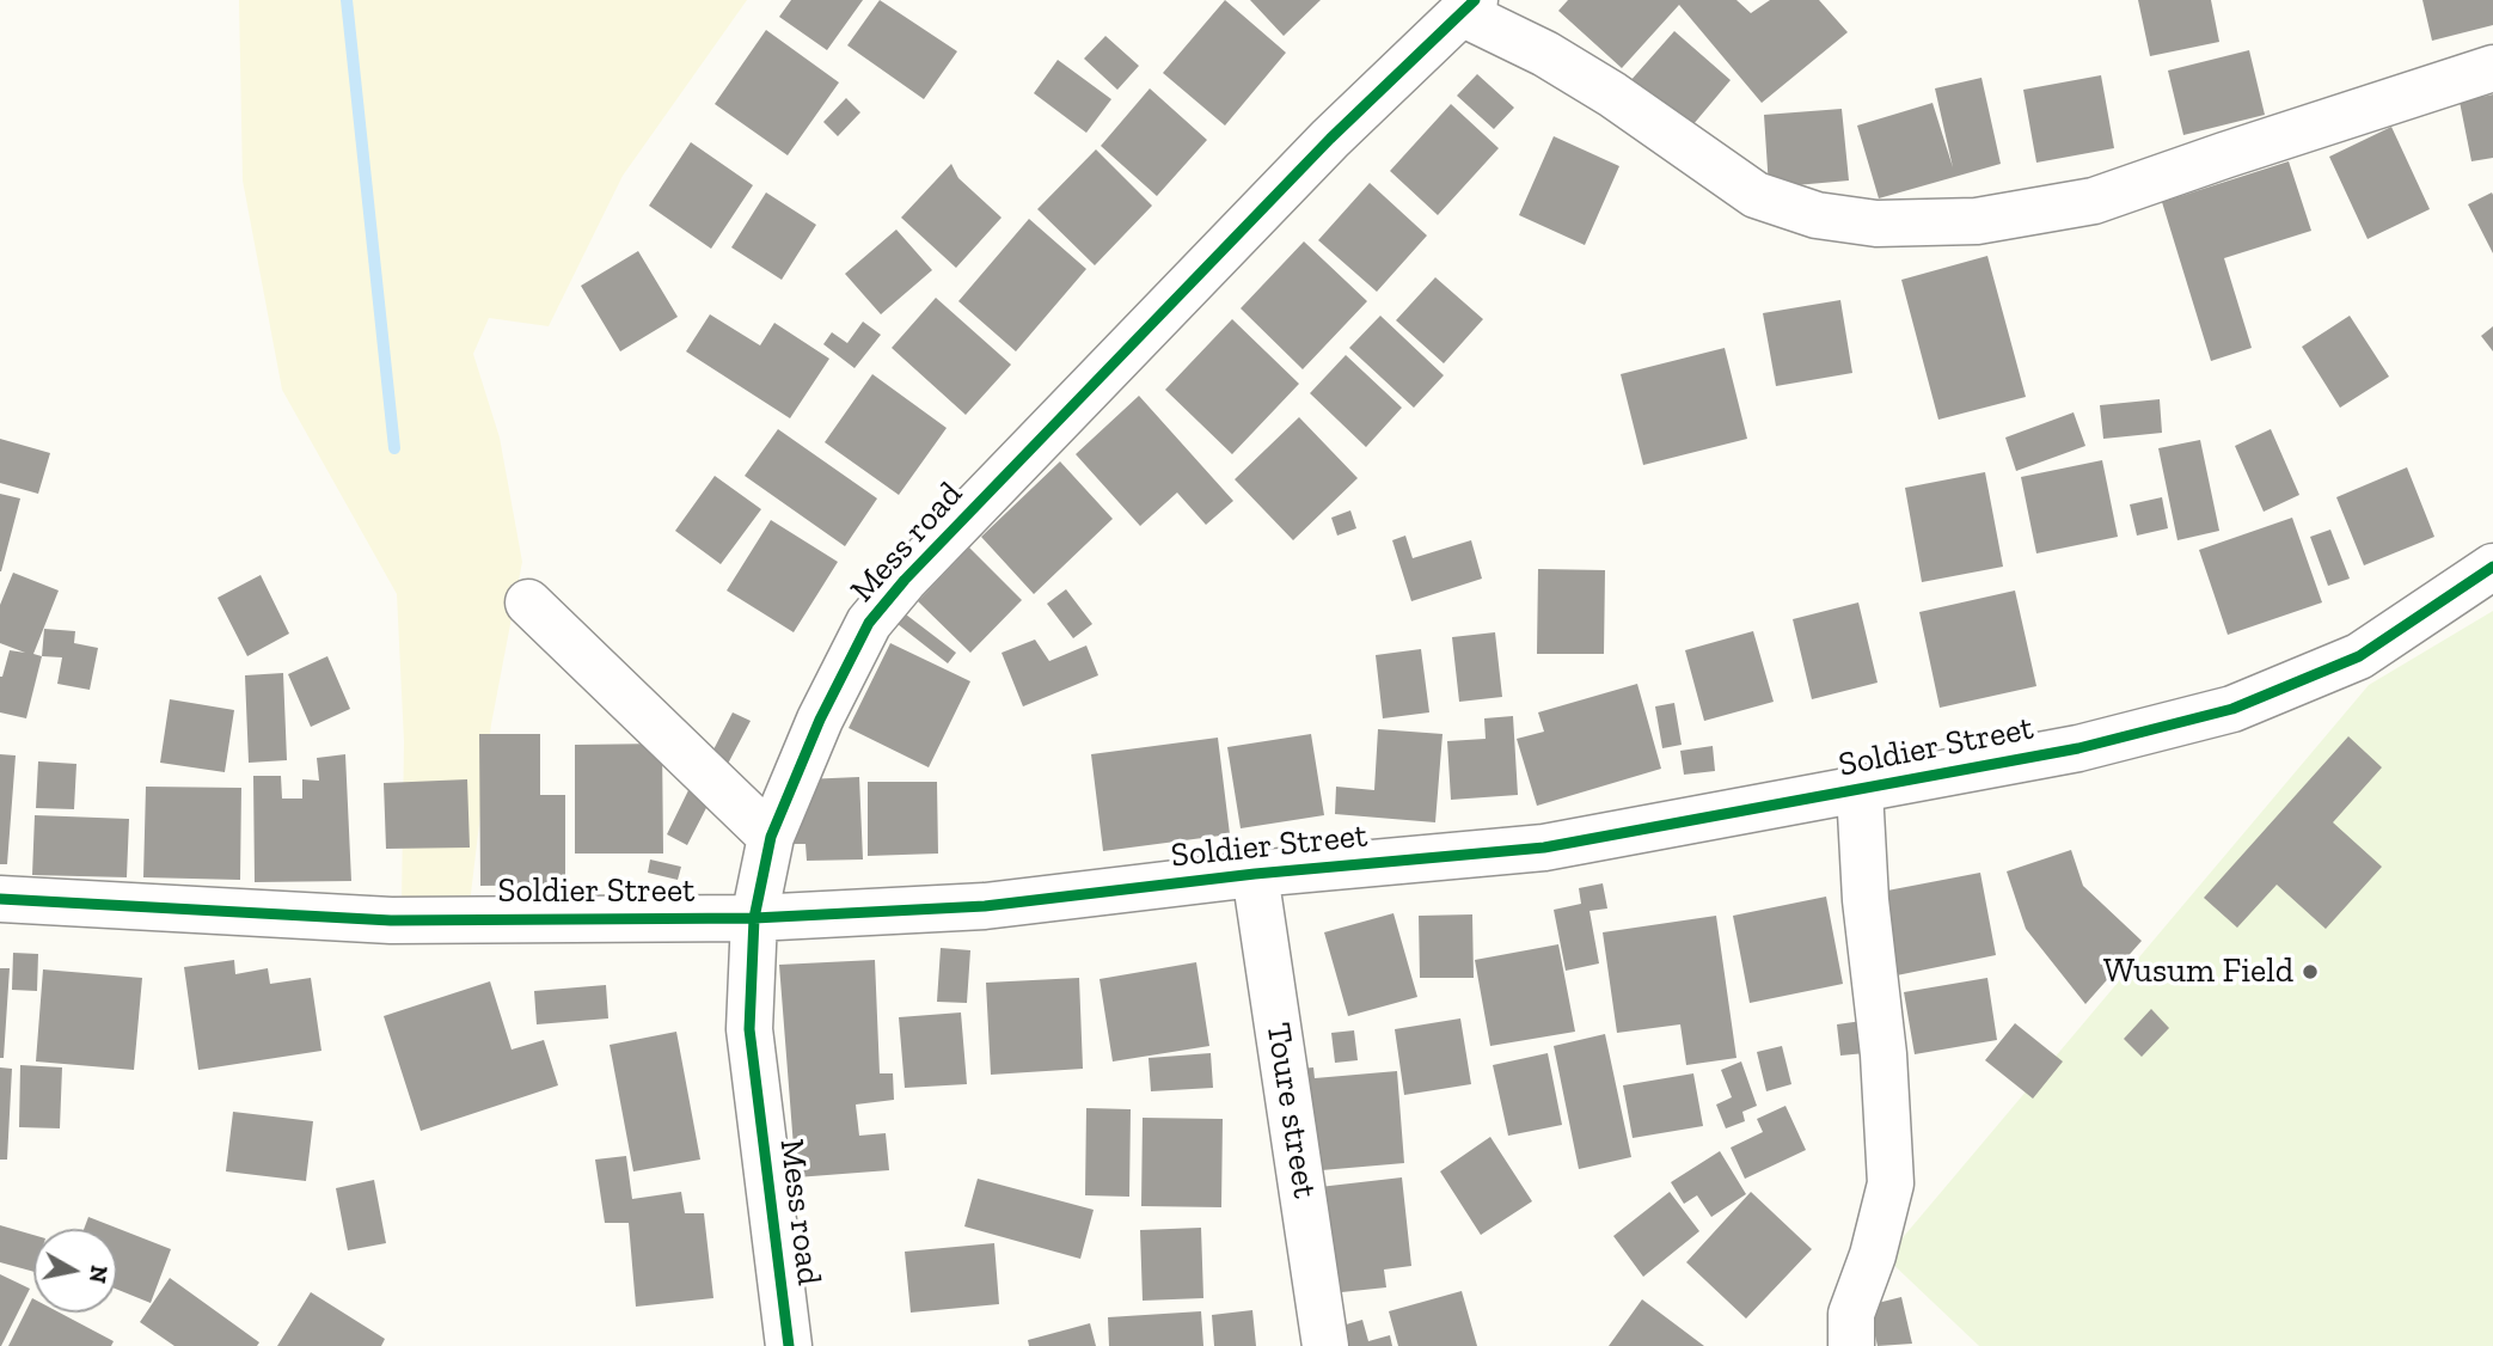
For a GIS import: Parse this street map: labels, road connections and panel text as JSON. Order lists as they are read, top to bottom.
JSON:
{
  "streets": {
    "street": ["Mess road", "Soldier Street", "Toure street"]
  },
  "crossings": [
    ["Mess road", "Soldier Street"],
    ["Soldier Street", "Toure street"]
  ],
  "places": ["Wusum Field"],
  "north": "right"
}
